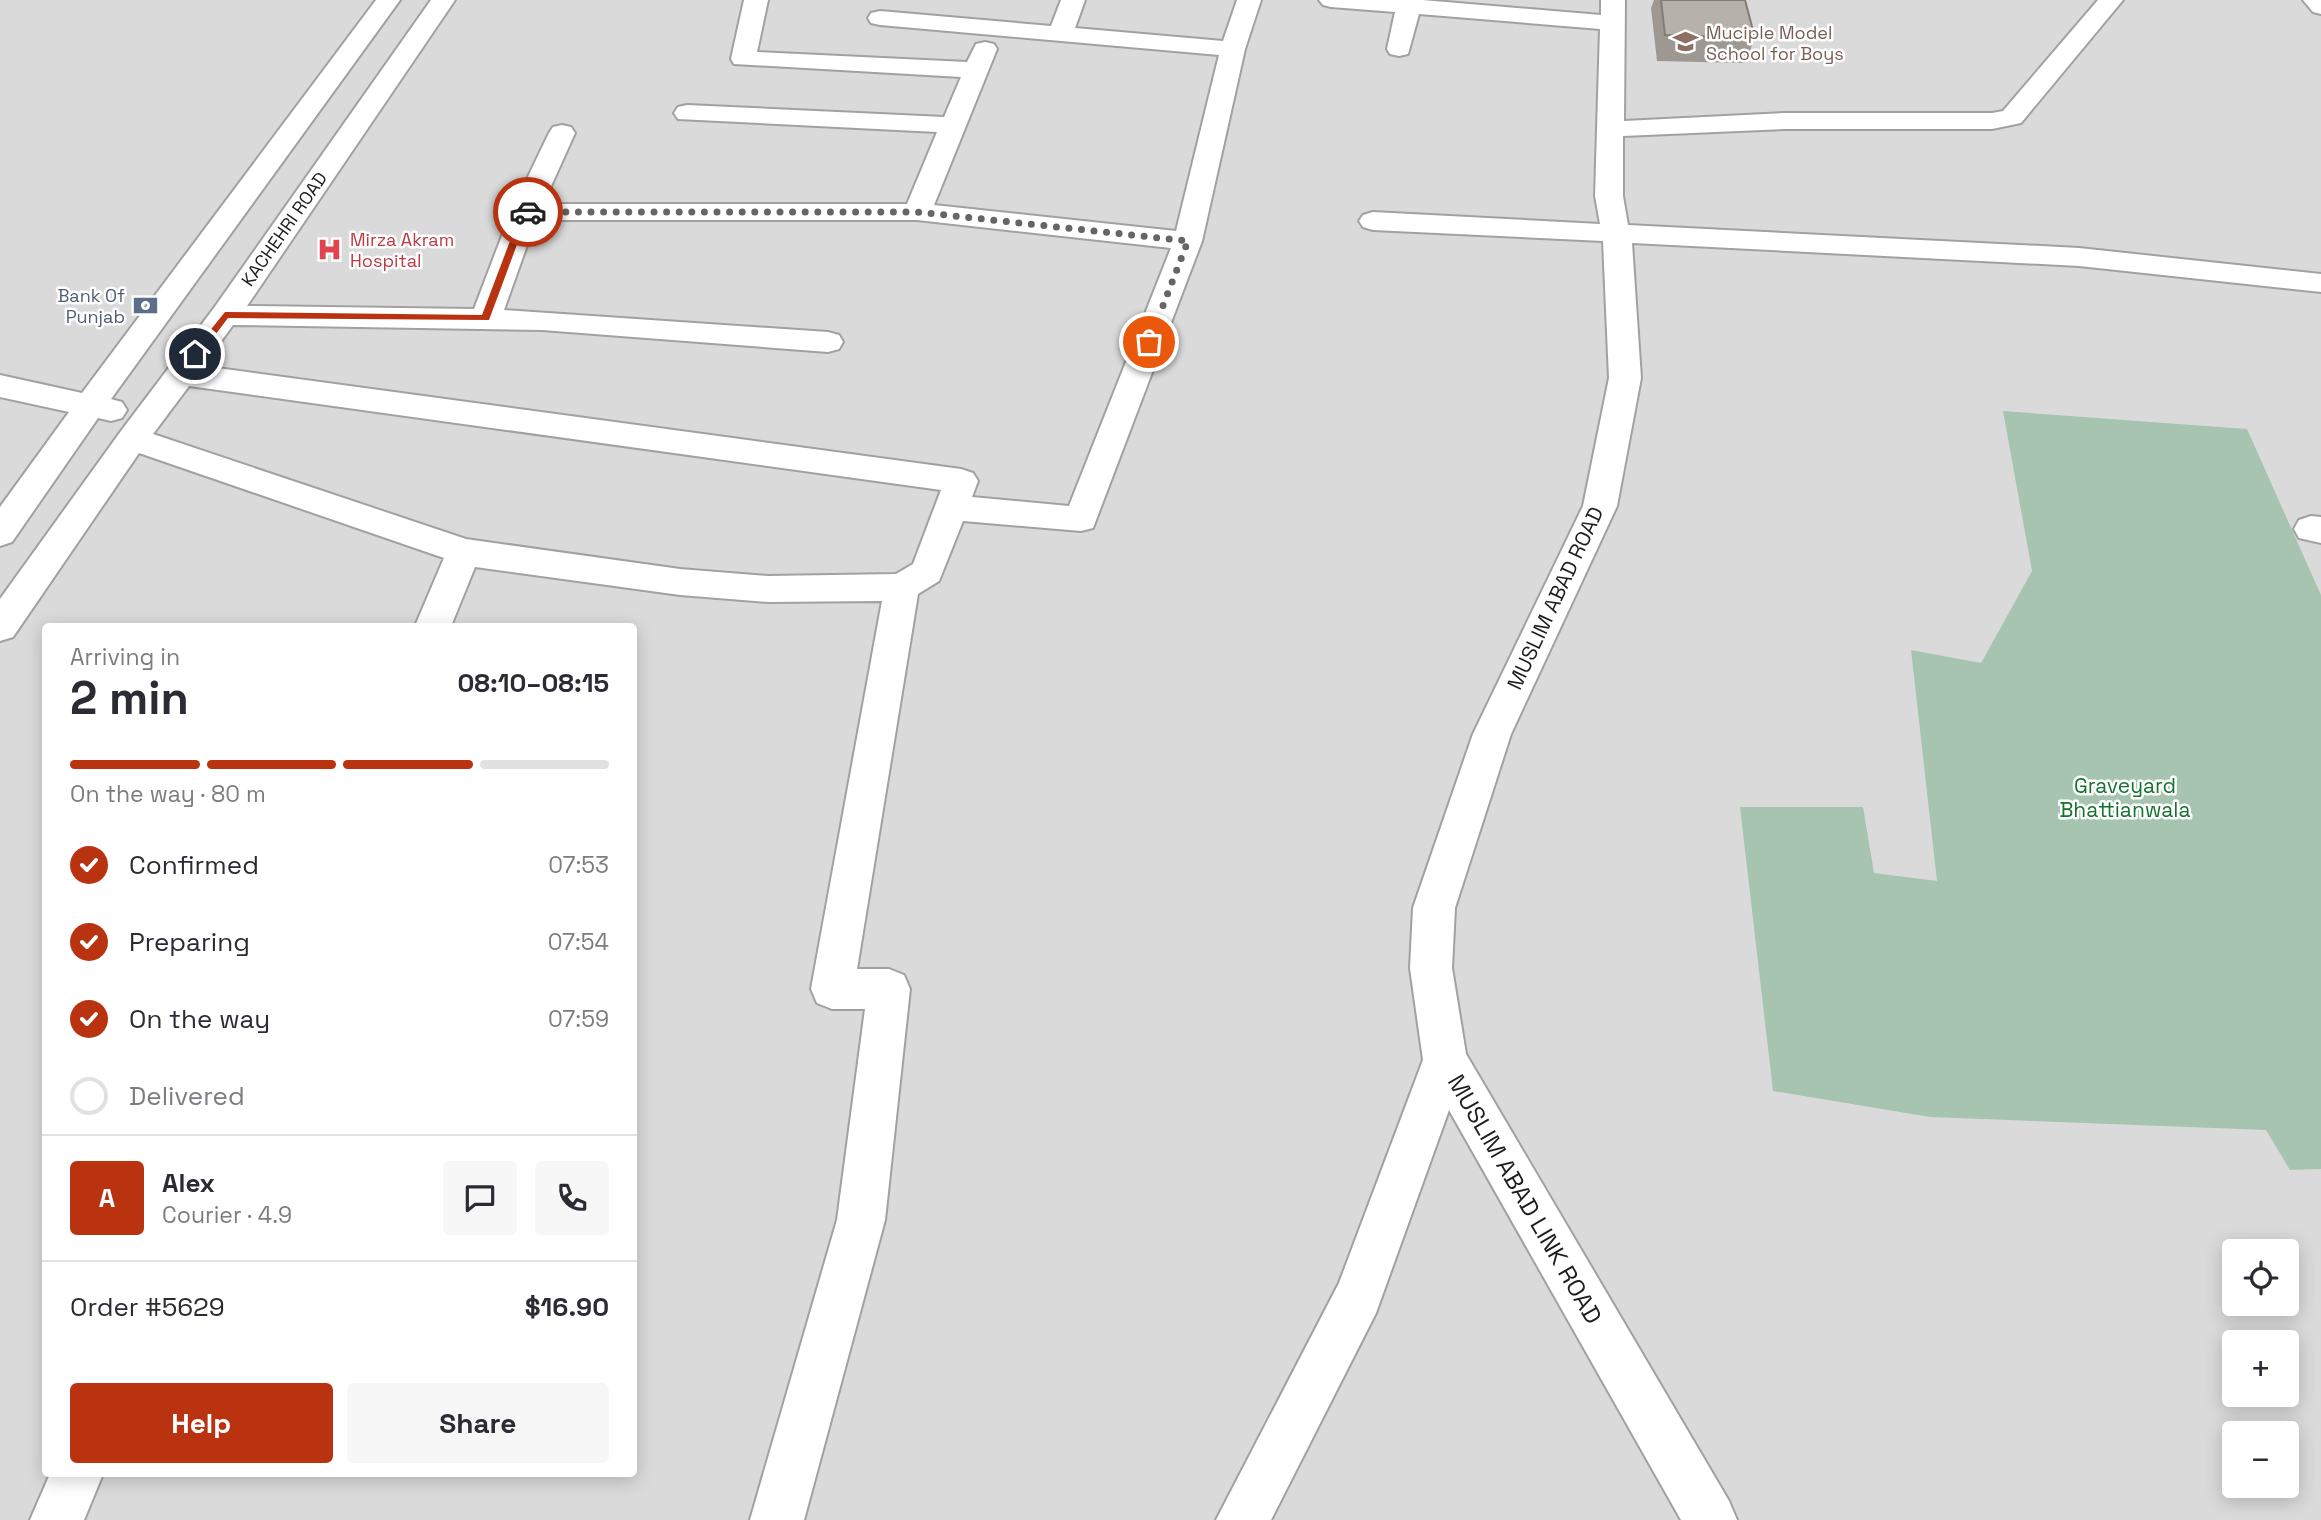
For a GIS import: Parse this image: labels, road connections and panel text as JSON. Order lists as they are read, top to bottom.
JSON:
{
  "streets": {
    "street": ["KACHEHRI ROAD", "MUSLIM ABAD ROAD", "MUSLIM ABAD LINK ROAD"]
  },
  "crossings": [
    ["MUSLIM ABAD ROAD", "MUSLIM ABAD LINK ROAD"]
  ],
  "parks": ["Graveyard Bhattianwala"],
  "places": {
    "school or university": ["Muciple Model School for Boys"],
    "hospital": ["Mirza Akram Hospital"],
    "bank": ["Bank Of Punjab"]
  },
  "page": {
    "heading": ["2 min", "Arriving in", "08:10–08:15"],
    "panel": [
      "Alex",
      "Courier · 4.9",
      "Order #5629",
      "$16.90"
    ],
    "bar": "On the way · 80 m",
    "list": [
      ["Confirmed", "07:53"],
      ["Preparing", "07:54"],
      ["On the way", "07:59"],
      "Delivered"
    ],
    "round": "A",
    "map_buttons": ["+", "−"],
    "buttons": ["Help", "Share"]
  }
}
